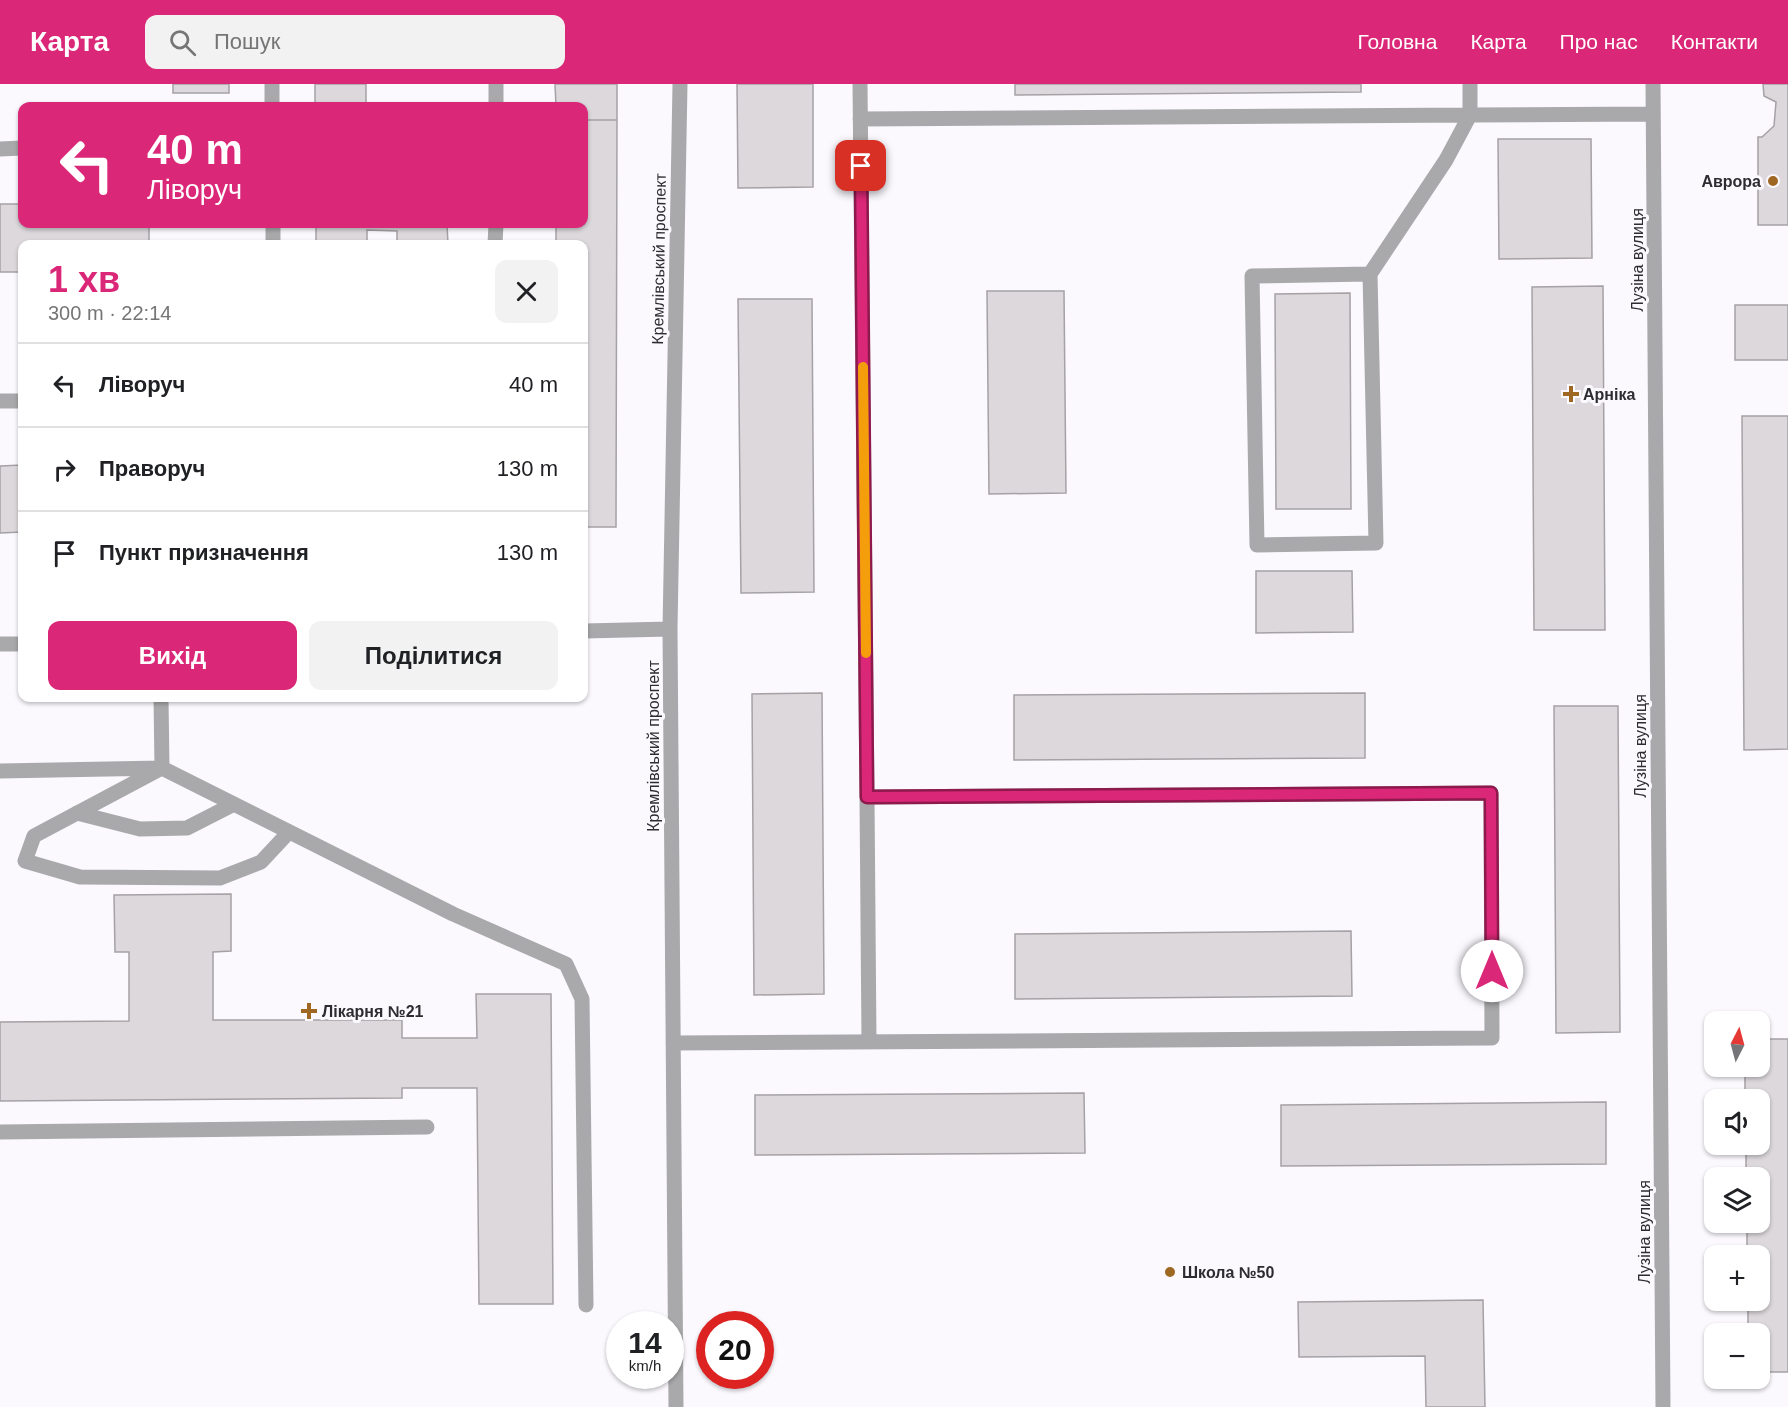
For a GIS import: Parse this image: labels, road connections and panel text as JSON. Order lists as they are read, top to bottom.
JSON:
{
  "streets": {
    "street": ["Кремлівський проспект", "Лузіна вулиця"]
  },
  "places": {
    "other": ["Аврора", "Школа №50"],
    "health": ["Арніка", "Лікарня №21"]
  },
  "north": "top",
  "page": {
    "header": "Карта",
    "search": "Пошук",
    "nav": [
      "Головна",
      "Карта",
      "Про нас",
      "Контакти"
    ],
    "turn": ["40 m", "Ліворуч"],
    "heading": ["1 хв", "300 m · 22:14"],
    "list": [
      {
        "name": "Ліворуч",
        "value": "40 m"
      },
      {
        "name": "Праворуч",
        "value": "130 m"
      },
      {
        "name": "Пункт призначення",
        "value": "130 m"
      }
    ],
    "buttons": ["Вихід", "Поділитися"],
    "map_buttons": ["+", "−"],
    "speed": "14 km/h",
    "limit": "20"
  }
}
